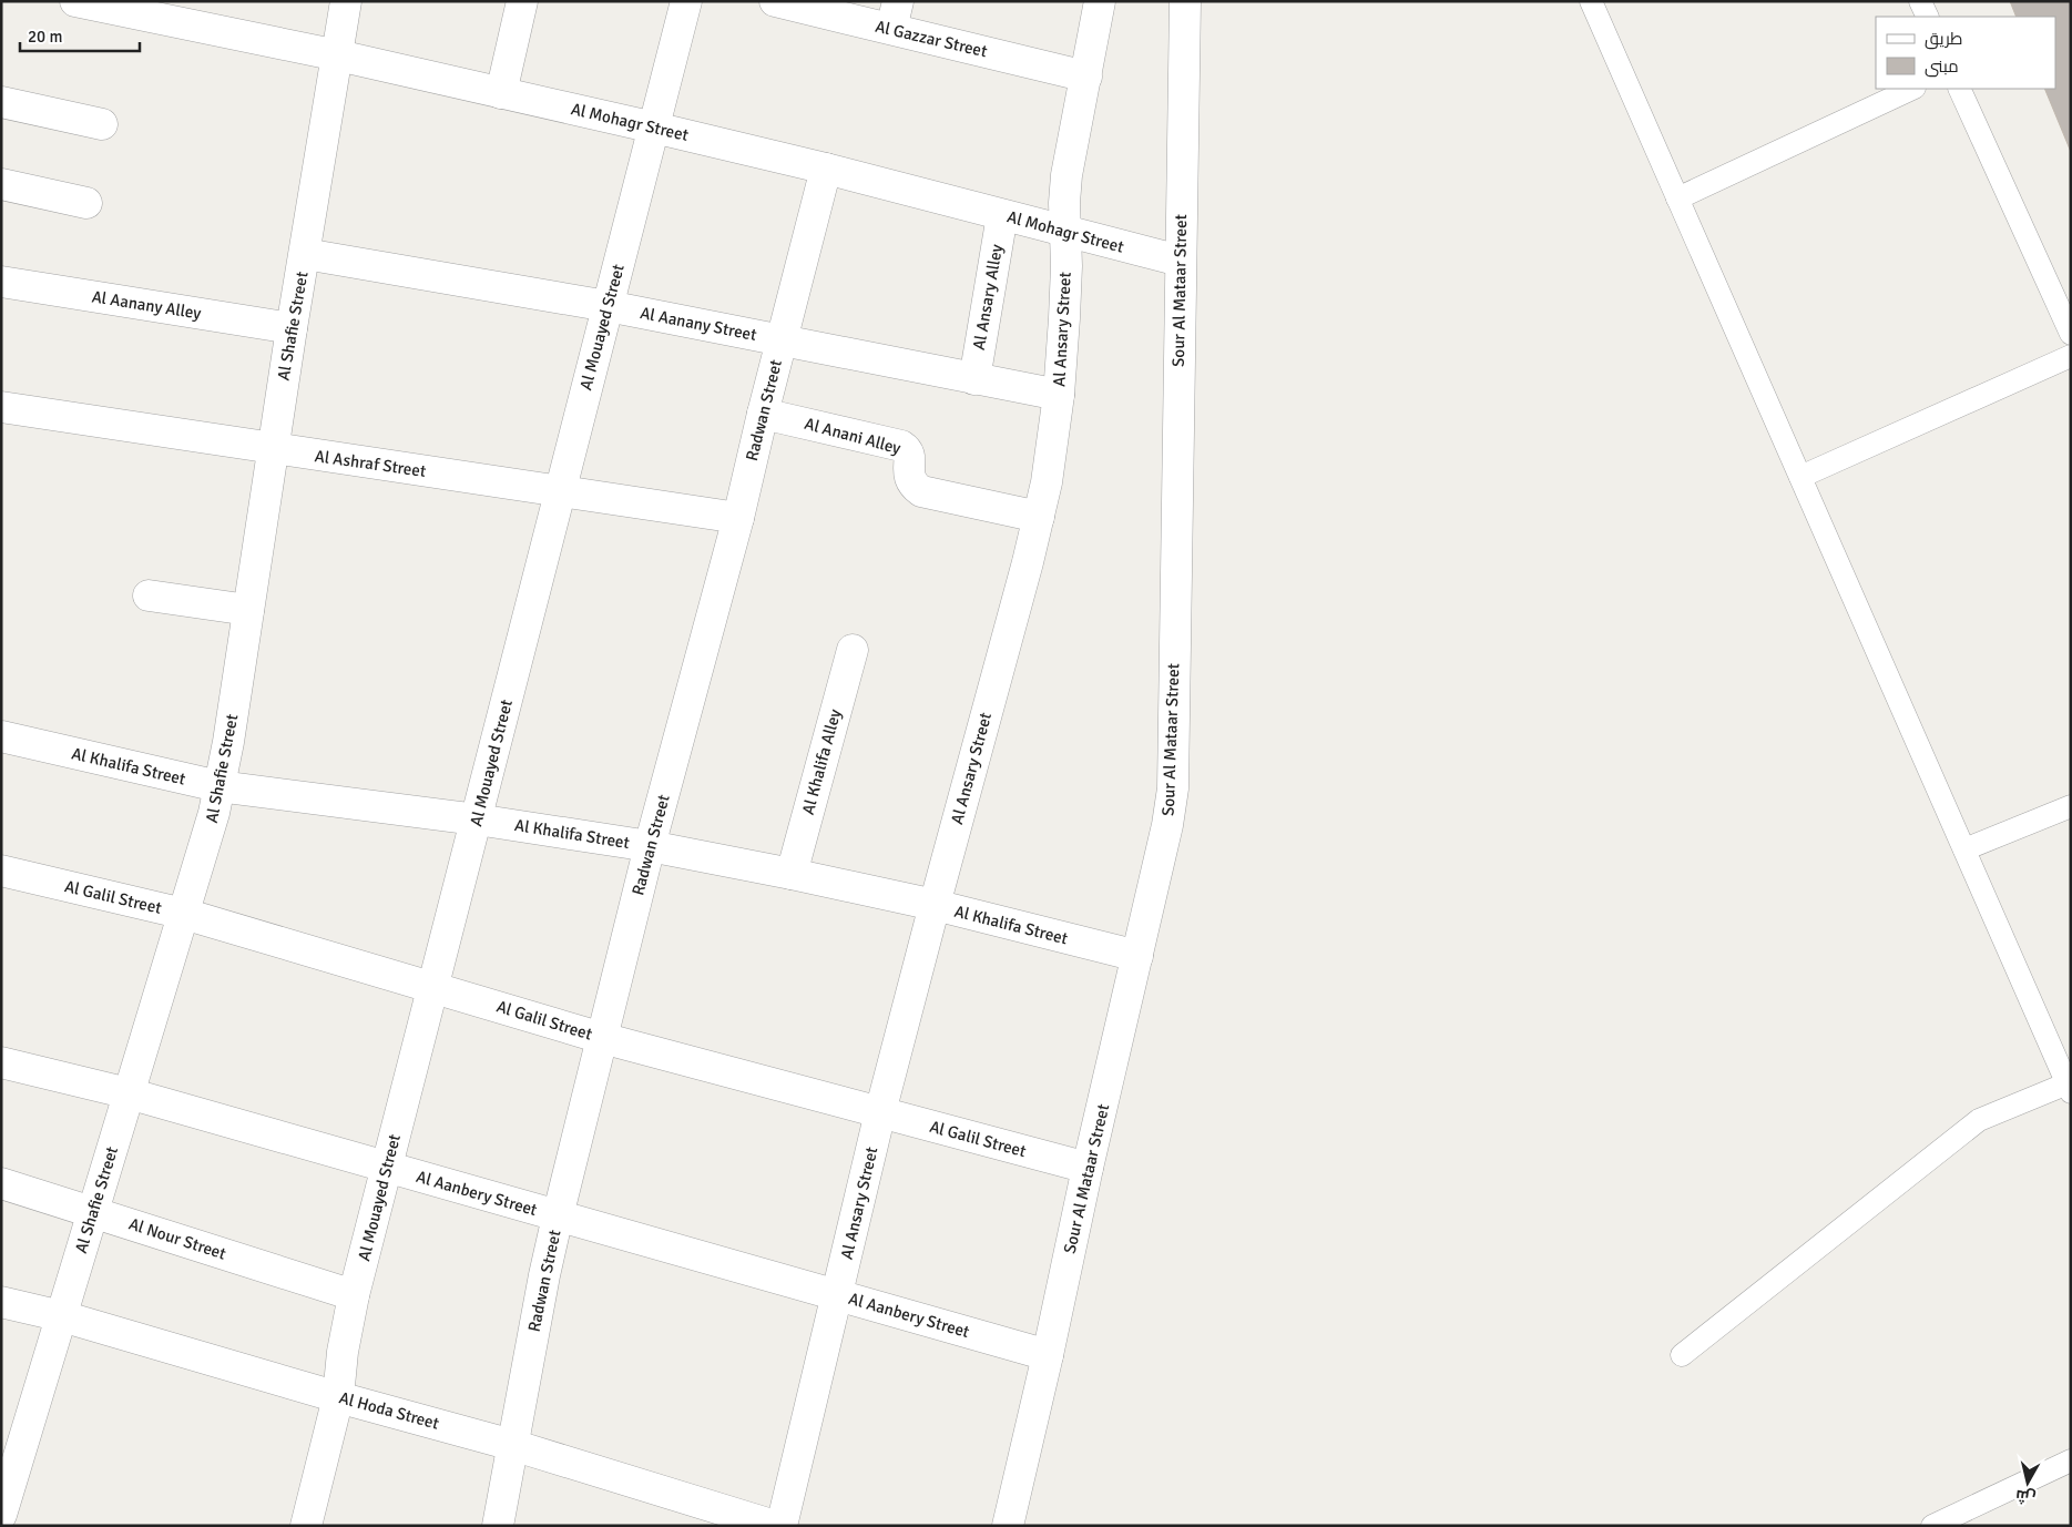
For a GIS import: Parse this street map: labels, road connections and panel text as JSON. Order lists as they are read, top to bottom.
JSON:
{
  "streets": {
    "street": [
      "Al Gazzar Street",
      "Al Mohagr Street",
      "Sour Al Mataar Street",
      "Al Ansary Alley",
      "Al Aanany Alley",
      "Al Aanany Street",
      "Al Shafie Street",
      "Al Mouayed Street",
      "Al Ansary Street",
      "Radwan Street",
      "Al Anani Alley",
      "Al Ashraf Street",
      "Al Khalifa Alley",
      "Al Khalifa Street",
      "Al Galil Street",
      "Al Aanbery Street",
      "Al Nour Street",
      "Al Hoda Street"
    ]
  },
  "crossings": [
    ["Al Gazzar Street", "Al Ansary Street"],
    ["Al Mohagr Street", "Sour Al Mataar Street"],
    ["Al Mohagr Street", "Al Ansary Alley"],
    ["Al Mohagr Street", "Al Shafie Street"],
    ["Al Mohagr Street", "Al Mouayed Street"],
    ["Al Mohagr Street", "Al Ansary Street"],
    ["Al Mohagr Street", "Radwan Street"],
    ["Sour Al Mataar Street", "Al Khalifa Street"],
    ["Sour Al Mataar Street", "Al Galil Street"],
    ["Sour Al Mataar Street", "Al Aanbery Street"],
    ["Al Ansary Alley", "Al Aanany Street"],
    ["Al Aanany Alley", "Al Shafie Street"],
    ["Al Aanany Street", "Al Shafie Street"],
    ["Al Aanany Street", "Al Mouayed Street"],
    ["Al Aanany Street", "Al Ansary Street"],
    ["Al Aanany Street", "Radwan Street"],
    ["Al Shafie Street", "Al Ashraf Street"],
    ["Al Shafie Street", "Al Khalifa Street"],
    ["Al Shafie Street", "Al Galil Street"],
    ["Al Shafie Street", "Al Aanbery Street"],
    ["Al Shafie Street", "Al Nour Street"],
    ["Al Shafie Street", "Al Hoda Street"],
    ["Al Mouayed Street", "Al Ashraf Street"],
    ["Al Mouayed Street", "Al Khalifa Street"],
    ["Al Mouayed Street", "Al Galil Street"],
    ["Al Mouayed Street", "Al Aanbery Street"],
    ["Al Mouayed Street", "Al Nour Street"],
    ["Al Mouayed Street", "Al Hoda Street"],
    ["Al Ansary Street", "Al Anani Alley"],
    ["Al Ansary Street", "Al Khalifa Street"],
    ["Al Ansary Street", "Al Galil Street"],
    ["Al Ansary Street", "Al Aanbery Street"],
    ["Radwan Street", "Al Anani Alley"],
    ["Radwan Street", "Al Ashraf Street"],
    ["Radwan Street", "Al Khalifa Street"],
    ["Radwan Street", "Al Galil Street"],
    ["Radwan Street", "Al Aanbery Street"],
    ["Radwan Street", "Al Hoda Street"],
    ["Al Khalifa Alley", "Al Khalifa Street"]
  ],
  "legend": ["طريق", "مبنى"],
  "scale_bar": "20 m",
  "north": "bottom"
}
